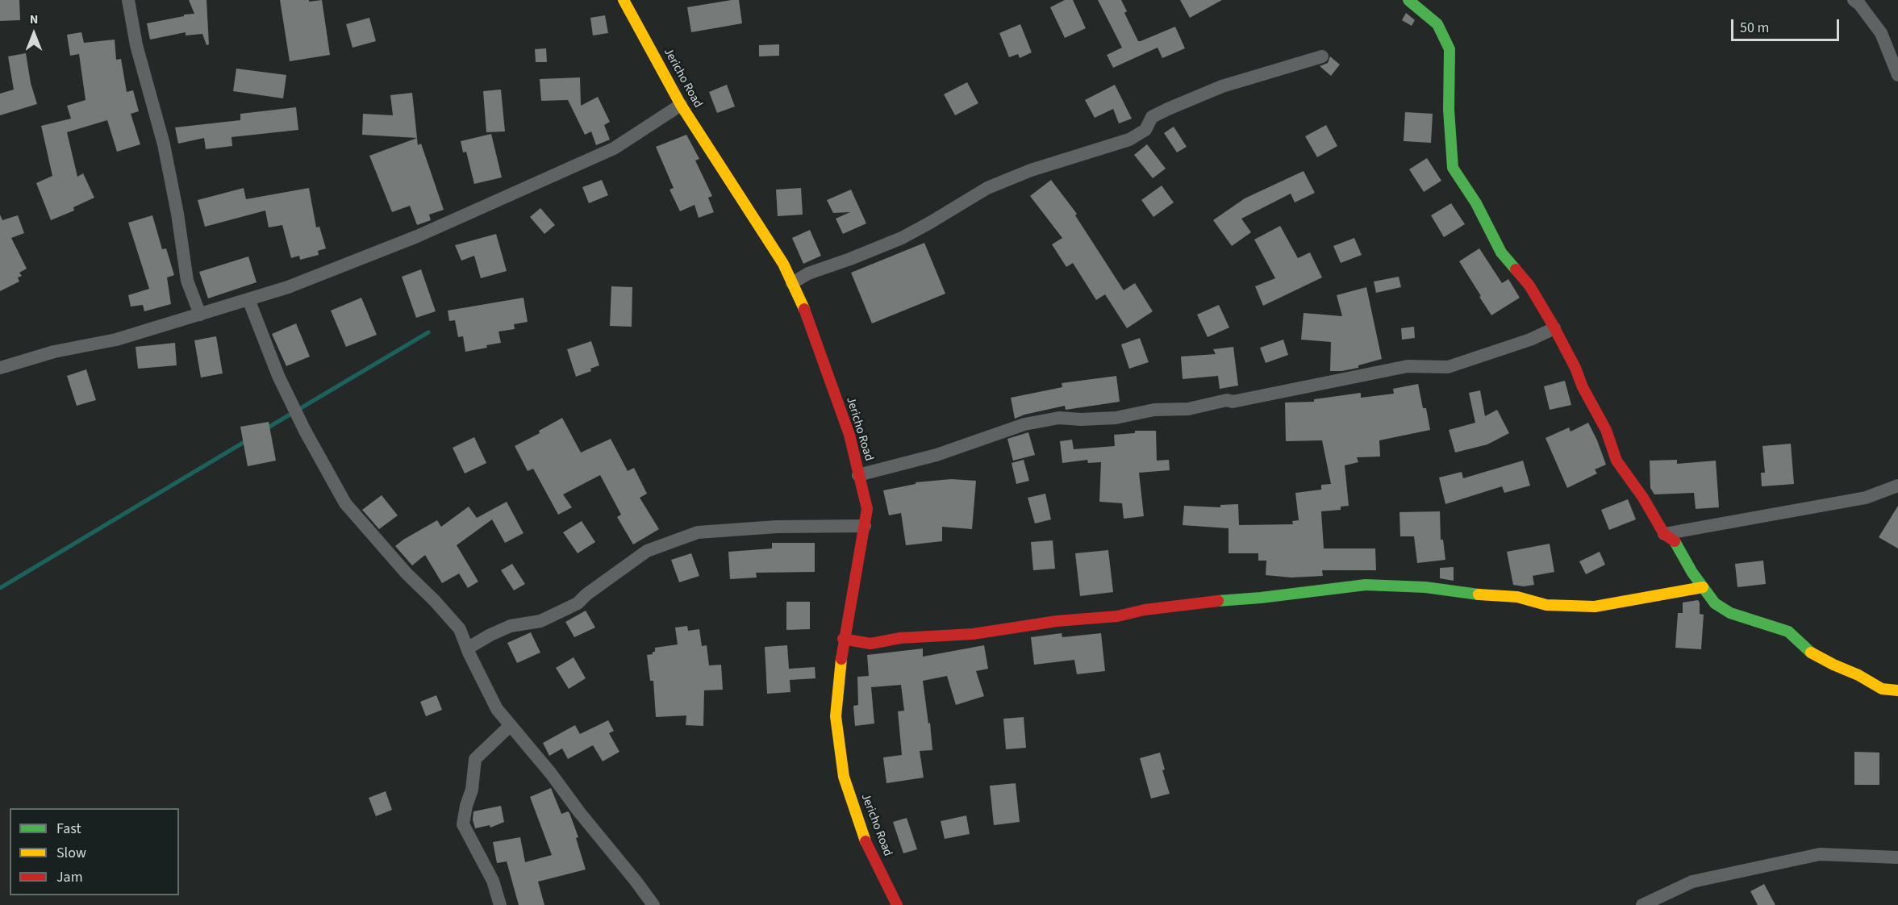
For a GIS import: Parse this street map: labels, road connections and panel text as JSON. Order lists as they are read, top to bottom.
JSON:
{
  "streets": {
    "street": ["Jericho Road"]
  },
  "legend": ["Fast", "Slow", "Jam"],
  "scale_bar": "50 m",
  "north": "top"
}
